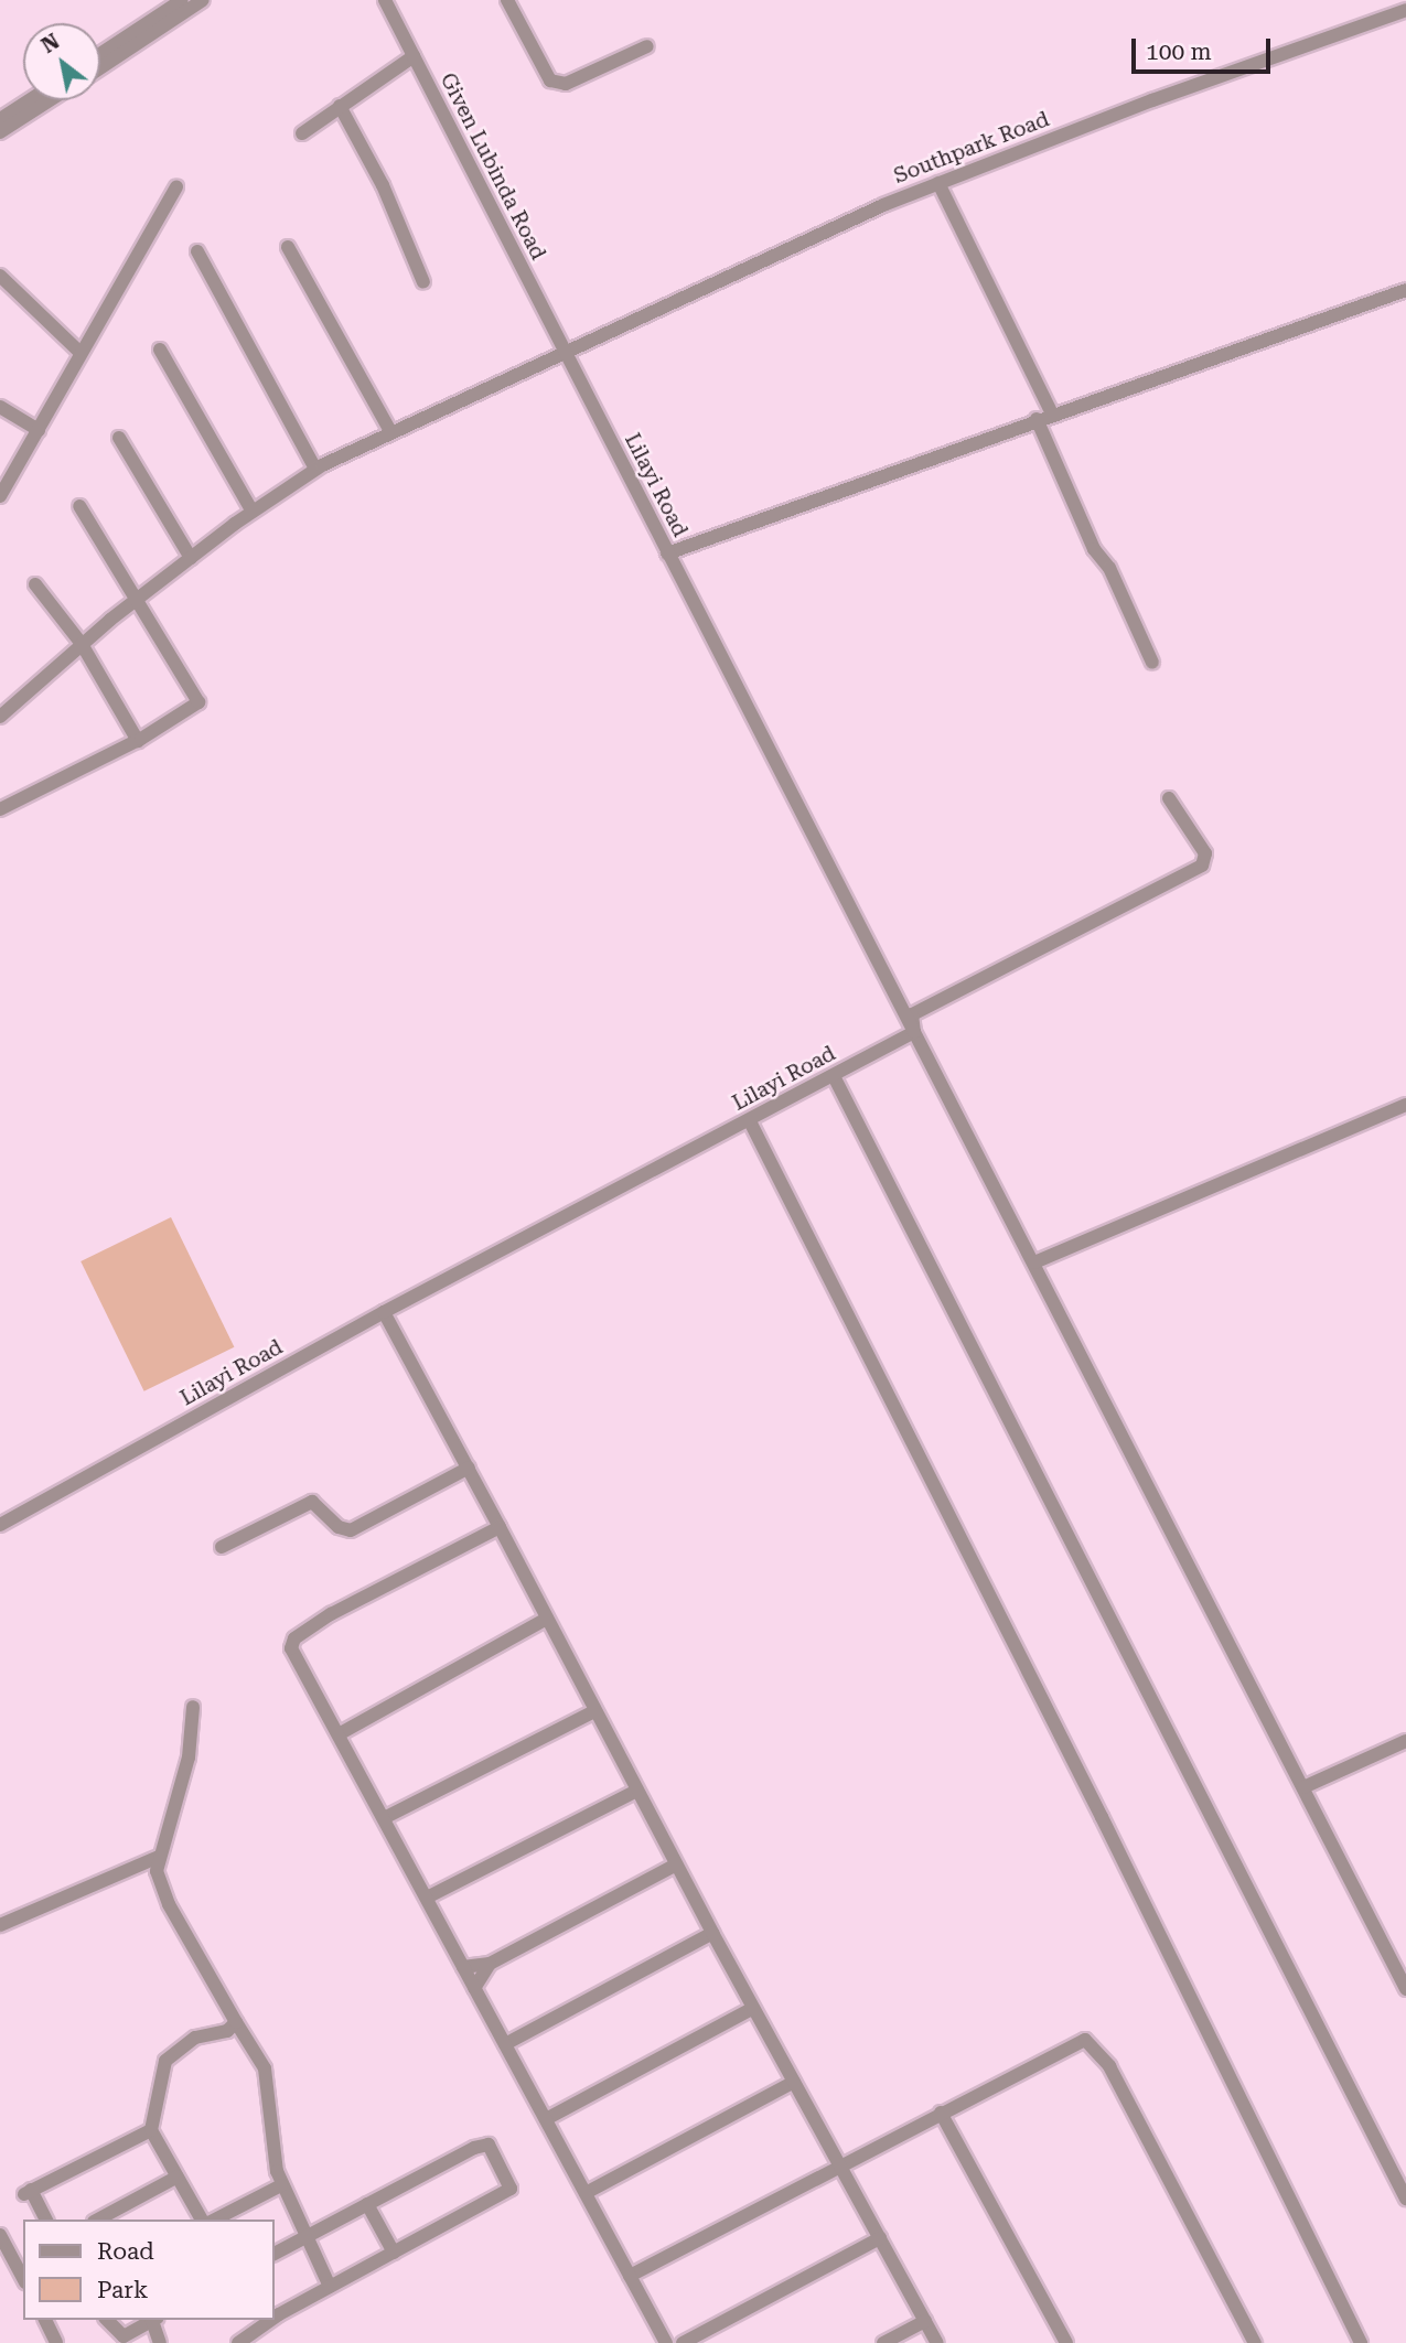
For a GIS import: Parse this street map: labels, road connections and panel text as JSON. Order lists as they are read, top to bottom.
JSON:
{
  "streets": {
    "street": ["Southpark Road", "Given Lubinda Road", "Lilayi Road"]
  },
  "crossings": [
    ["Southpark Road", "Given Lubinda Road"],
    ["Southpark Road", "Lilayi Road"],
    ["Given Lubinda Road", "Lilayi Road"]
  ],
  "legend": ["Road", "Park"],
  "scale_bar": "100 m",
  "north": "top left"
}
